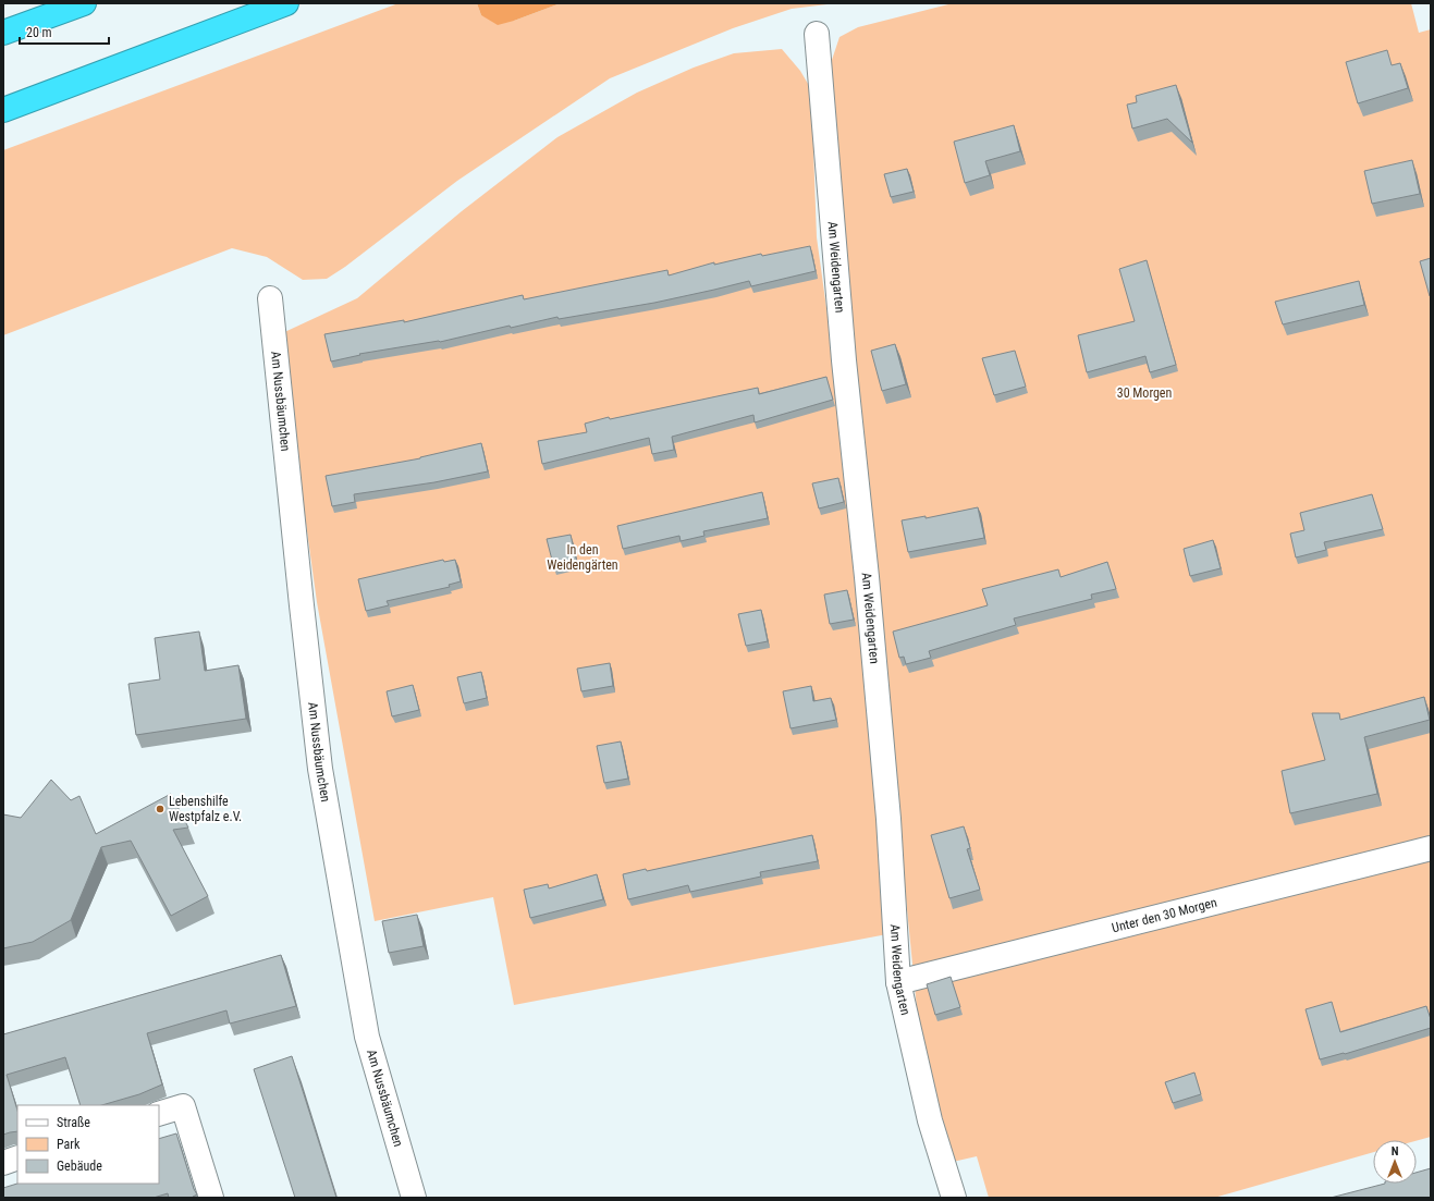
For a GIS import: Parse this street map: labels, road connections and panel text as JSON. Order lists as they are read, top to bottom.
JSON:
{
  "streets": {
    "street": ["Am Weidengarten", "Am Nussbäumchen", "Unter den 30 Morgen"]
  },
  "crossings": [
    ["Am Weidengarten", "Unter den 30 Morgen"]
  ],
  "parks": ["30 Morgen", "In den Weidengärten"],
  "places": ["Lebenshilfe Westpfalz e.V."],
  "legend": ["Straße", "Park", "Gebäude"],
  "scale_bar": "20 m",
  "north": "top"
}
